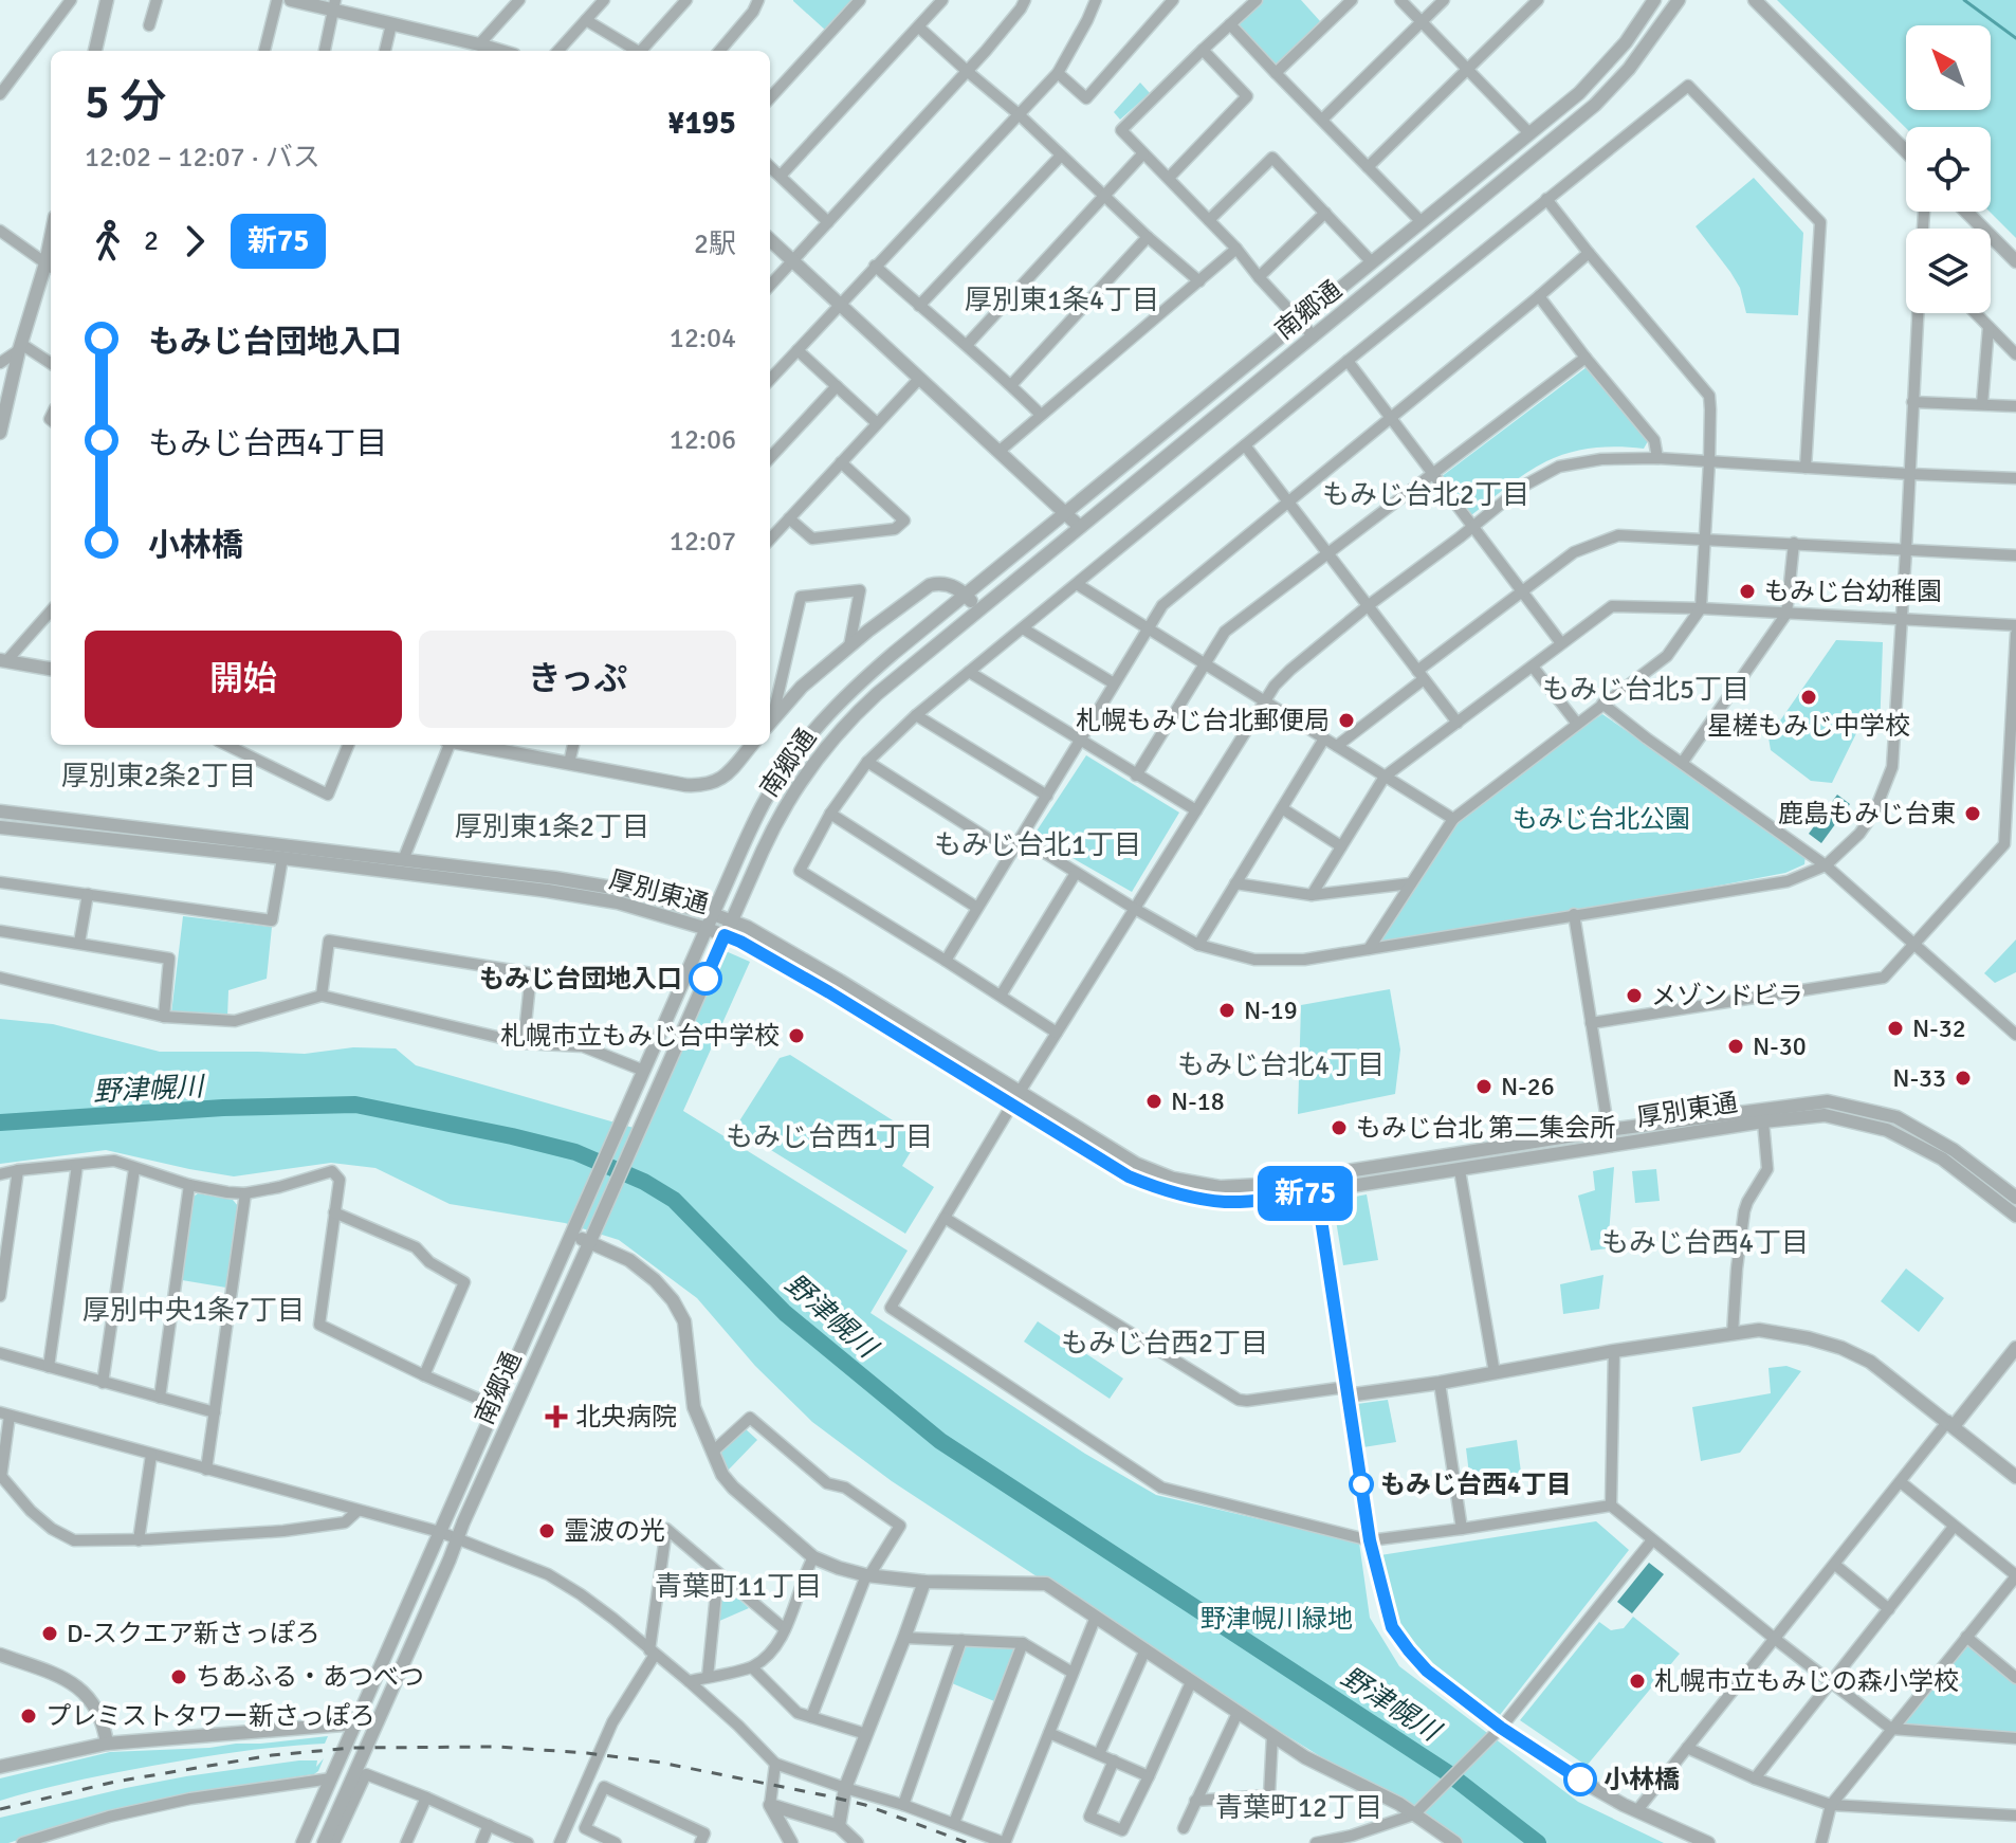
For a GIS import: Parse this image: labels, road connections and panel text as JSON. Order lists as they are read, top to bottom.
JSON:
{
  "streets": {
    "street": ["南郷通", "厚別東通"]
  },
  "crossings": [
    ["南郷通", "厚別東通"]
  ],
  "districts": [
    "厚別東1条4丁目",
    "もみじ台北2丁目",
    "もみじ台北5丁目",
    "厚別東2条2丁目",
    "厚別東1条2丁目",
    "もみじ台北1丁目",
    "もみじ台北4丁目",
    "もみじ台西1丁目",
    "もみじ台西4丁目",
    "厚別中央1条7丁目",
    "もみじ台西2丁目",
    "青葉町11丁目",
    "青葉町12丁目"
  ],
  "water": ["野津幌川"],
  "parks": ["もみじ台北公園", "野津幌川緑地"],
  "places": {
    "other": [
      "もみじ台幼稚園",
      "星槎もみじ中学校",
      "札幌もみじ台北郵便局",
      "鹿島もみじ台東",
      "もみじ台団地入口",
      "メゾンドビラ",
      "N-19",
      "N-32",
      "札幌市立もみじ台中学校",
      "N-30",
      "N-33",
      "N-26",
      "N-18",
      "もみじ台北 第二集会所",
      "もみじ台西4丁目",
      "霊波の光",
      "D-スクエア新さっぽろ",
      "ちあふる・あつべつ",
      "札幌市立もみじの森小学校",
      "プレミストタワー新さっぽろ",
      "小林橋"
    ],
    "health": ["北央病院"]
  },
  "lines": ["bus line 新75"],
  "north": "top left",
  "page": {
    "on_map": "新75",
    "heading": ["5 分", "12:02 – 12:07 · バス", "¥195"],
    "legs": ["2", "新75", "2駅"],
    "list": [
      {
        "name": "もみじ台団地入口",
        "value": "12:04"
      },
      {
        "name": "もみじ台西4丁目",
        "value": "12:06"
      },
      {
        "name": "小林橋",
        "value": "12:07"
      }
    ],
    "buttons": ["開始", "きっぷ"]
  }
}
